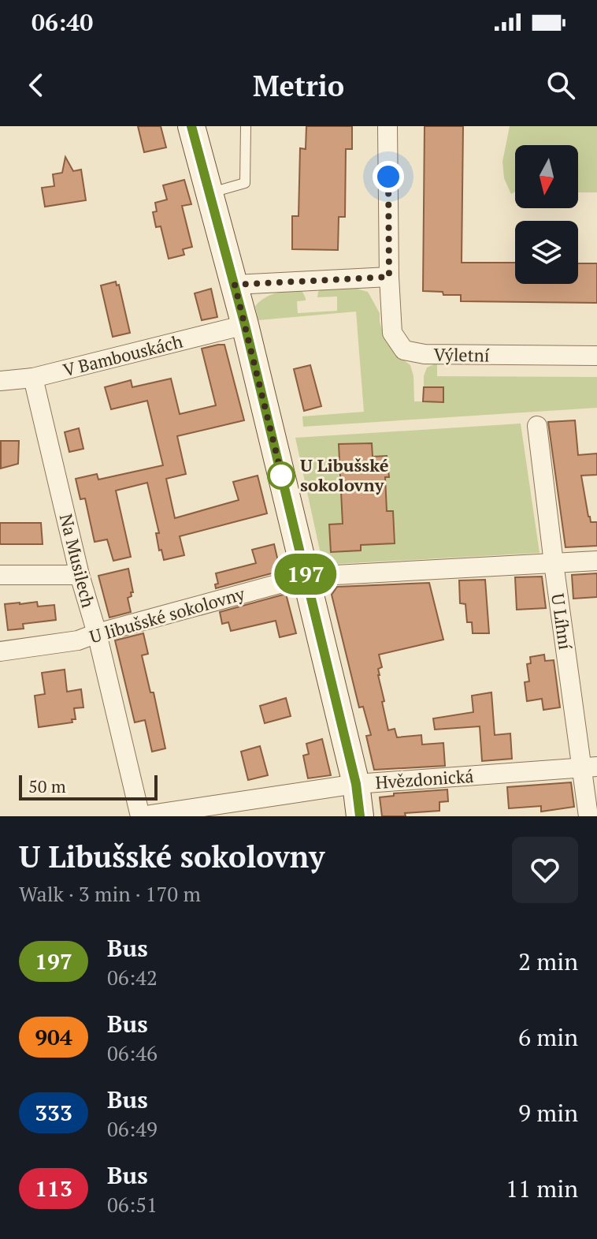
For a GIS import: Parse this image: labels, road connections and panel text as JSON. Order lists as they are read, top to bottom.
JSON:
{
  "streets": {
    "street": [
      "Výletní",
      "V Bambouskách",
      "Na Musilech",
      "U libušské sokolovny",
      "U Líhní",
      "Hvězdonická"
    ]
  },
  "crossings": [
    ["V Bambouskách", "Na Musilech"],
    ["Na Musilech", "U libušské sokolovny"],
    ["Na Musilech", "Hvězdonická"],
    ["U libušské sokolovny", "U Líhní"],
    ["U Líhní", "Hvězdonická"]
  ],
  "places": ["U Libušské sokolovny"],
  "lines": ["bus line 197"],
  "scale_bar": "50 m",
  "north": "bottom",
  "page": {
    "status": "06:40",
    "header": "Metrio",
    "on_map": "197",
    "scale": "50 m",
    "heading": ["U Libušské sokolovny", "Walk · 3 min · 170 m"],
    "list": [
      {
        "mark": "197",
        "name": "Bus",
        "note": "06:42",
        "value": "2 min"
      },
      {
        "mark": "904",
        "name": "Bus",
        "note": "06:46",
        "value": "6 min"
      },
      {
        "mark": "333",
        "name": "Bus",
        "note": "06:49",
        "value": "9 min"
      },
      {
        "mark": "113",
        "name": "Bus",
        "note": "06:51",
        "value": "11 min"
      }
    ]
  }
}
